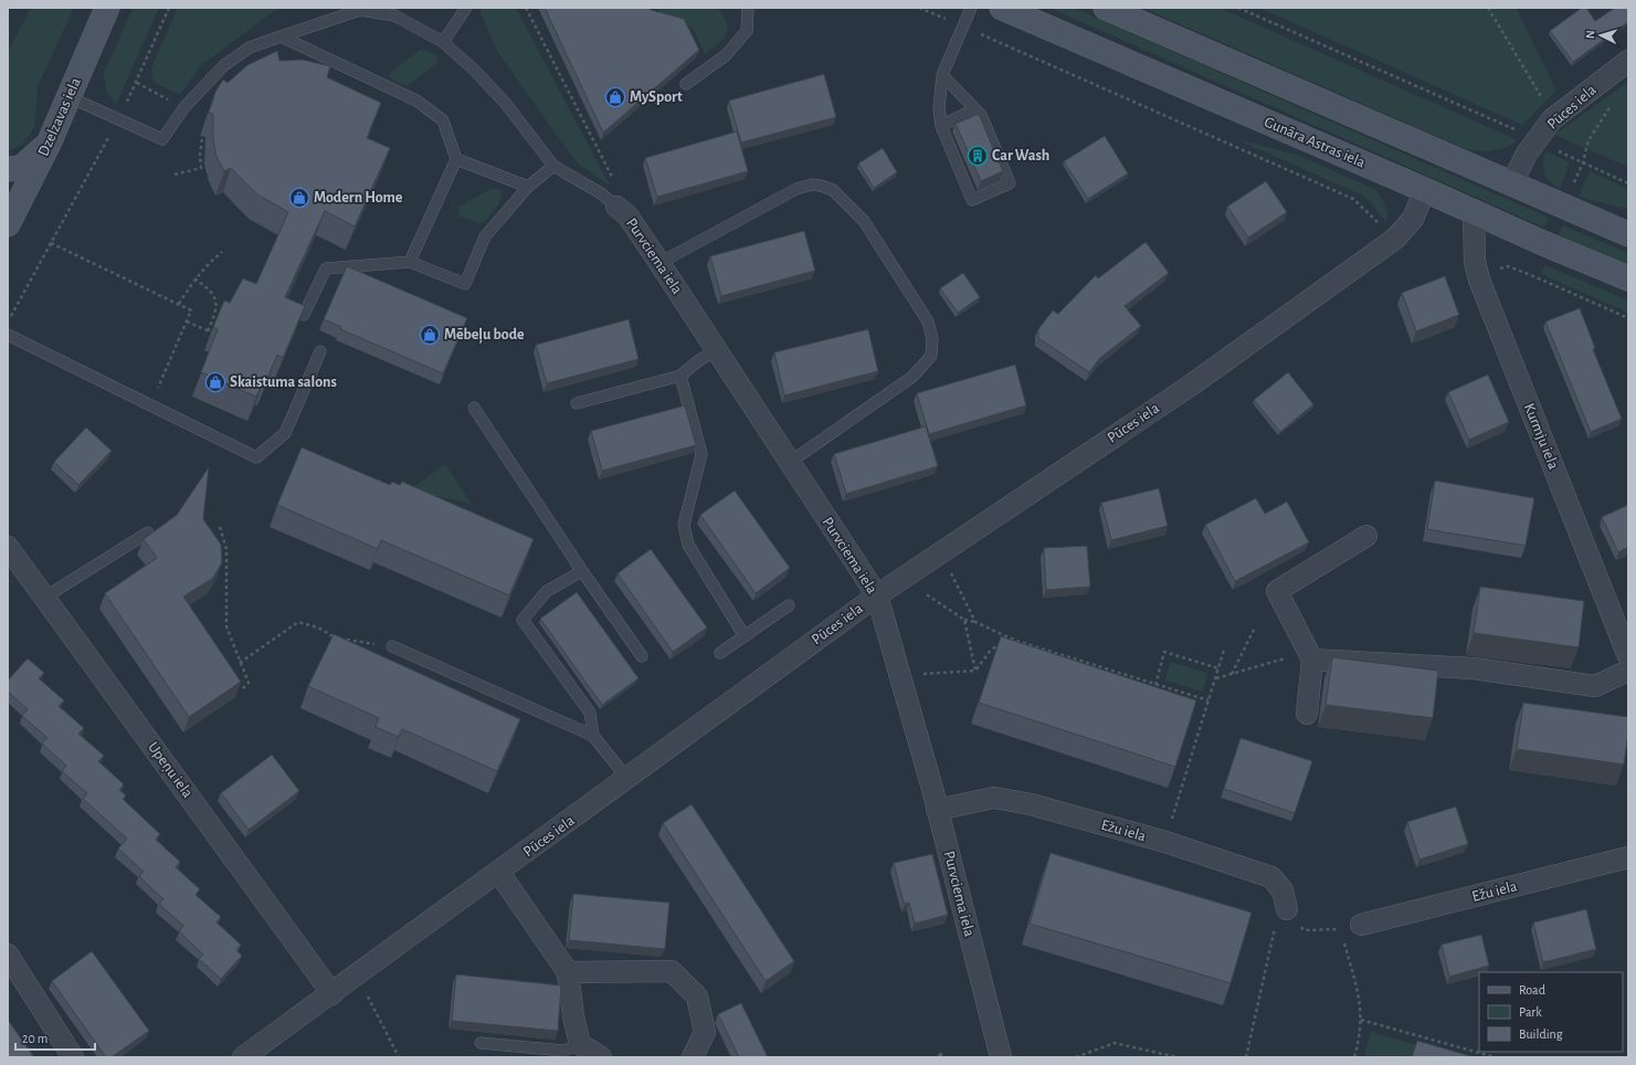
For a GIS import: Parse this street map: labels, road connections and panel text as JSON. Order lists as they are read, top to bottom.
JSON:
{
  "streets": {
    "main road": ["Dzelzavas iela", "Gunāra Astras iela"],
    "street": [
      "Pūces iela",
      "Purvciema iela",
      "Kurmju iela",
      "Upeņu iela",
      "Ežu iela"
    ]
  },
  "crossings": [
    ["Pūces iela", "Gunāra Astras iela"],
    ["Pūces iela", "Purvciema iela"],
    ["Pūces iela", "Upeņu iela"],
    ["Gunāra Astras iela", "Kurmju iela"],
    ["Purvciema iela", "Ežu iela"]
  ],
  "places": {
    "shop": [
      "MySport",
      "Modern Home",
      "Mēbeļu bode",
      "Skaistuma salons"
    ],
    "building": ["Car Wash"]
  },
  "legend": ["Road", "Park", "Building"],
  "scale_bar": "20 m",
  "north": "left"
}
